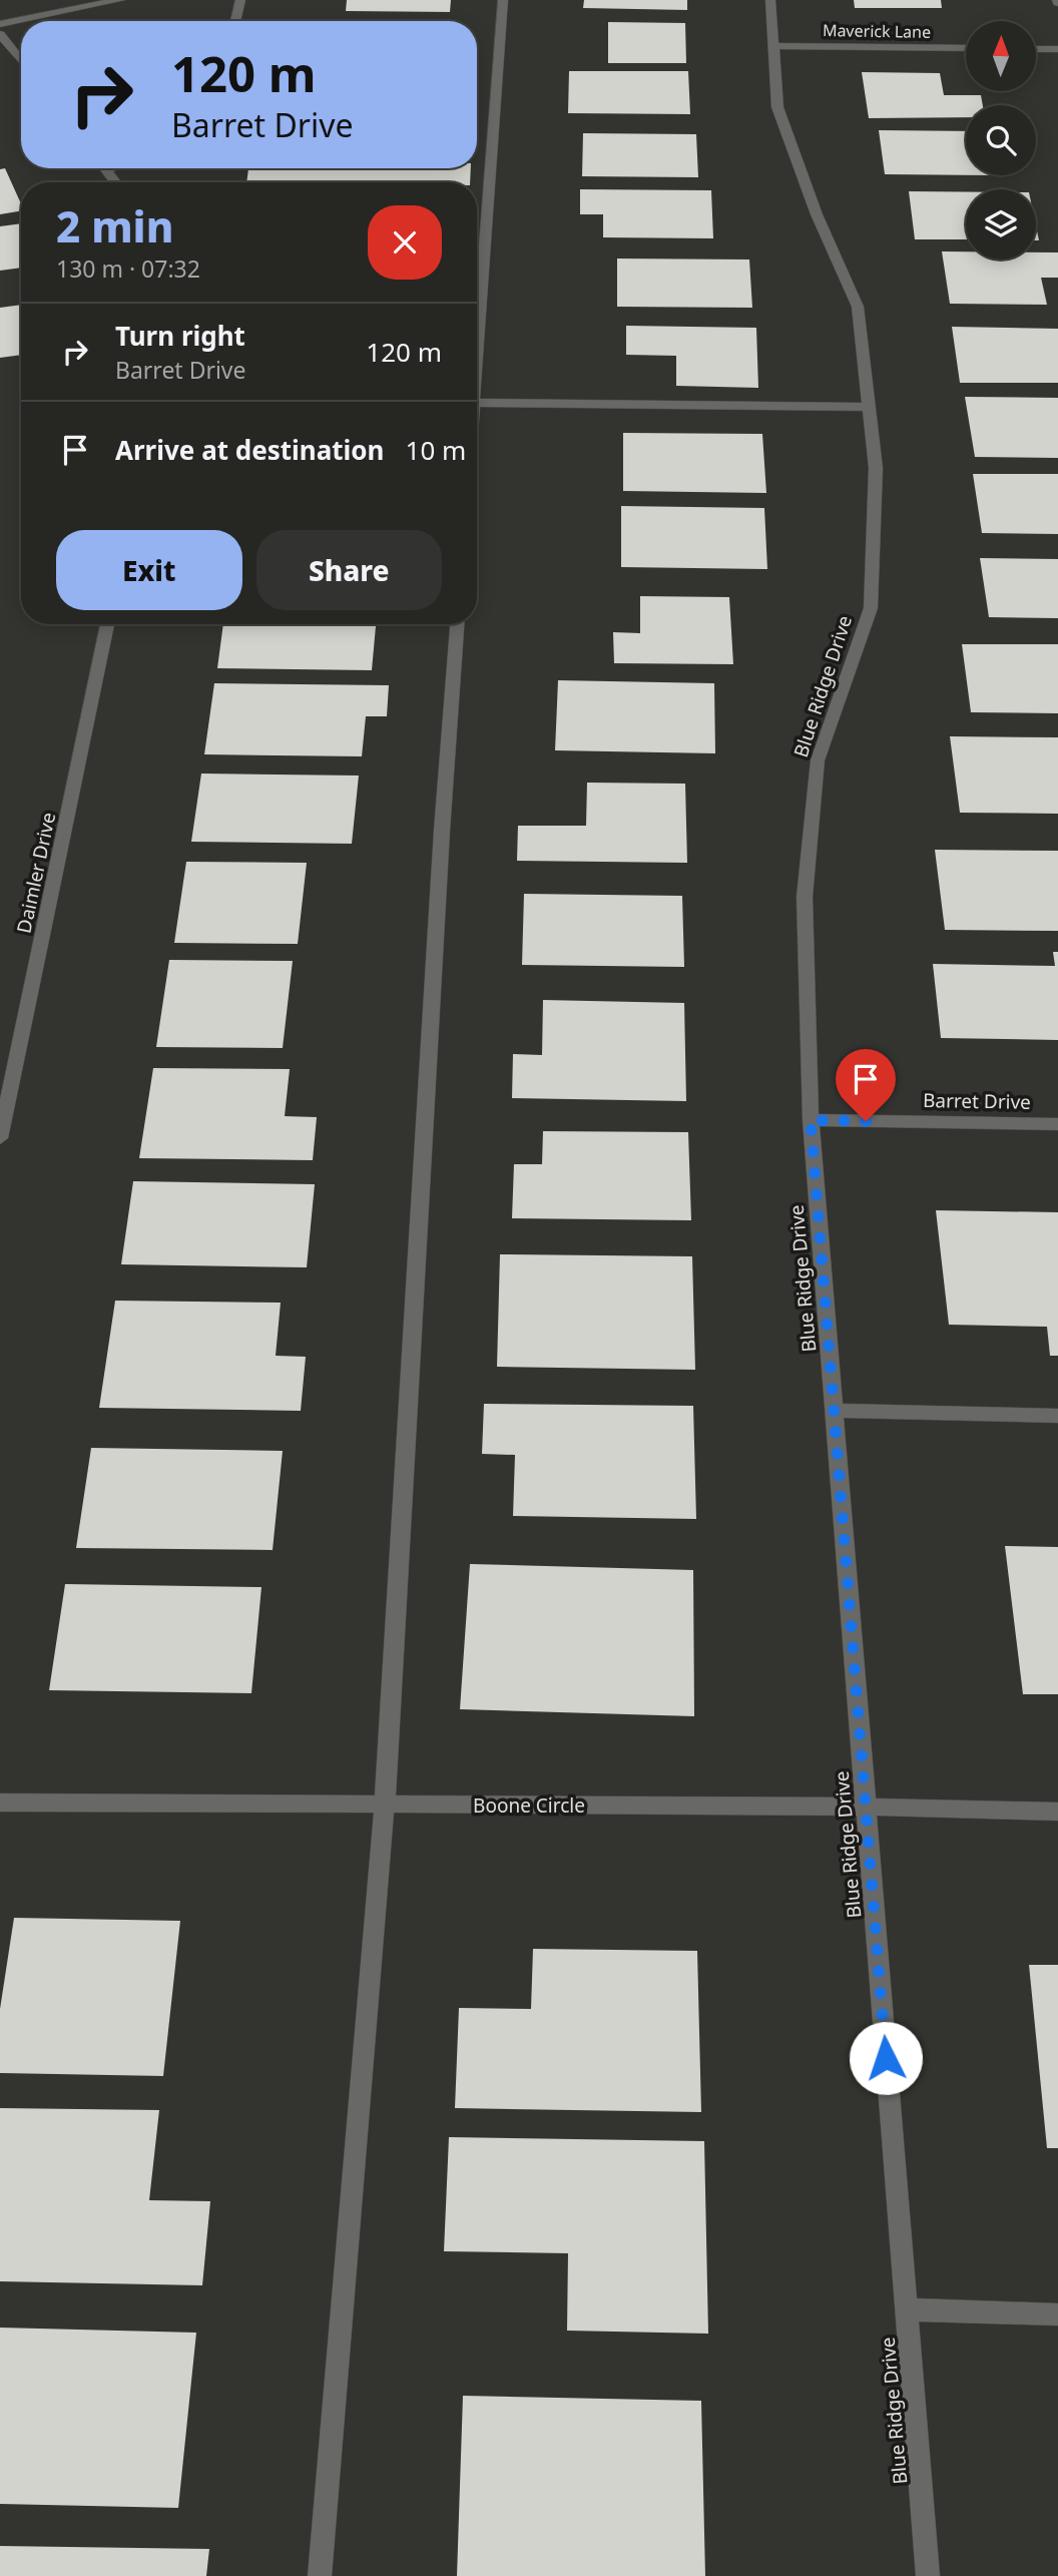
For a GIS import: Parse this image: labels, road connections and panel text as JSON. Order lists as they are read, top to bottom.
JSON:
{
  "streets": {
    "street": [
      "Maverick Lane",
      "Blue Ridge Drive",
      "Daimler Drive",
      "Barret Drive",
      "Boone Circle"
    ]
  },
  "crossings": [
    ["Maverick Lane", "Blue Ridge Drive"],
    ["Blue Ridge Drive", "Barret Drive"],
    ["Blue Ridge Drive", "Boone Circle"]
  ],
  "north": "top",
  "page": {
    "turn": ["120 m", "Barret Drive"],
    "heading": ["2 min", "130 m · 07:32"],
    "list": [
      {
        "name": "Turn right",
        "note": "Barret Drive",
        "value": "120 m"
      },
      {
        "name": "Arrive at destination",
        "value": "10 m"
      }
    ],
    "buttons": ["Exit", "Share"]
  }
}
